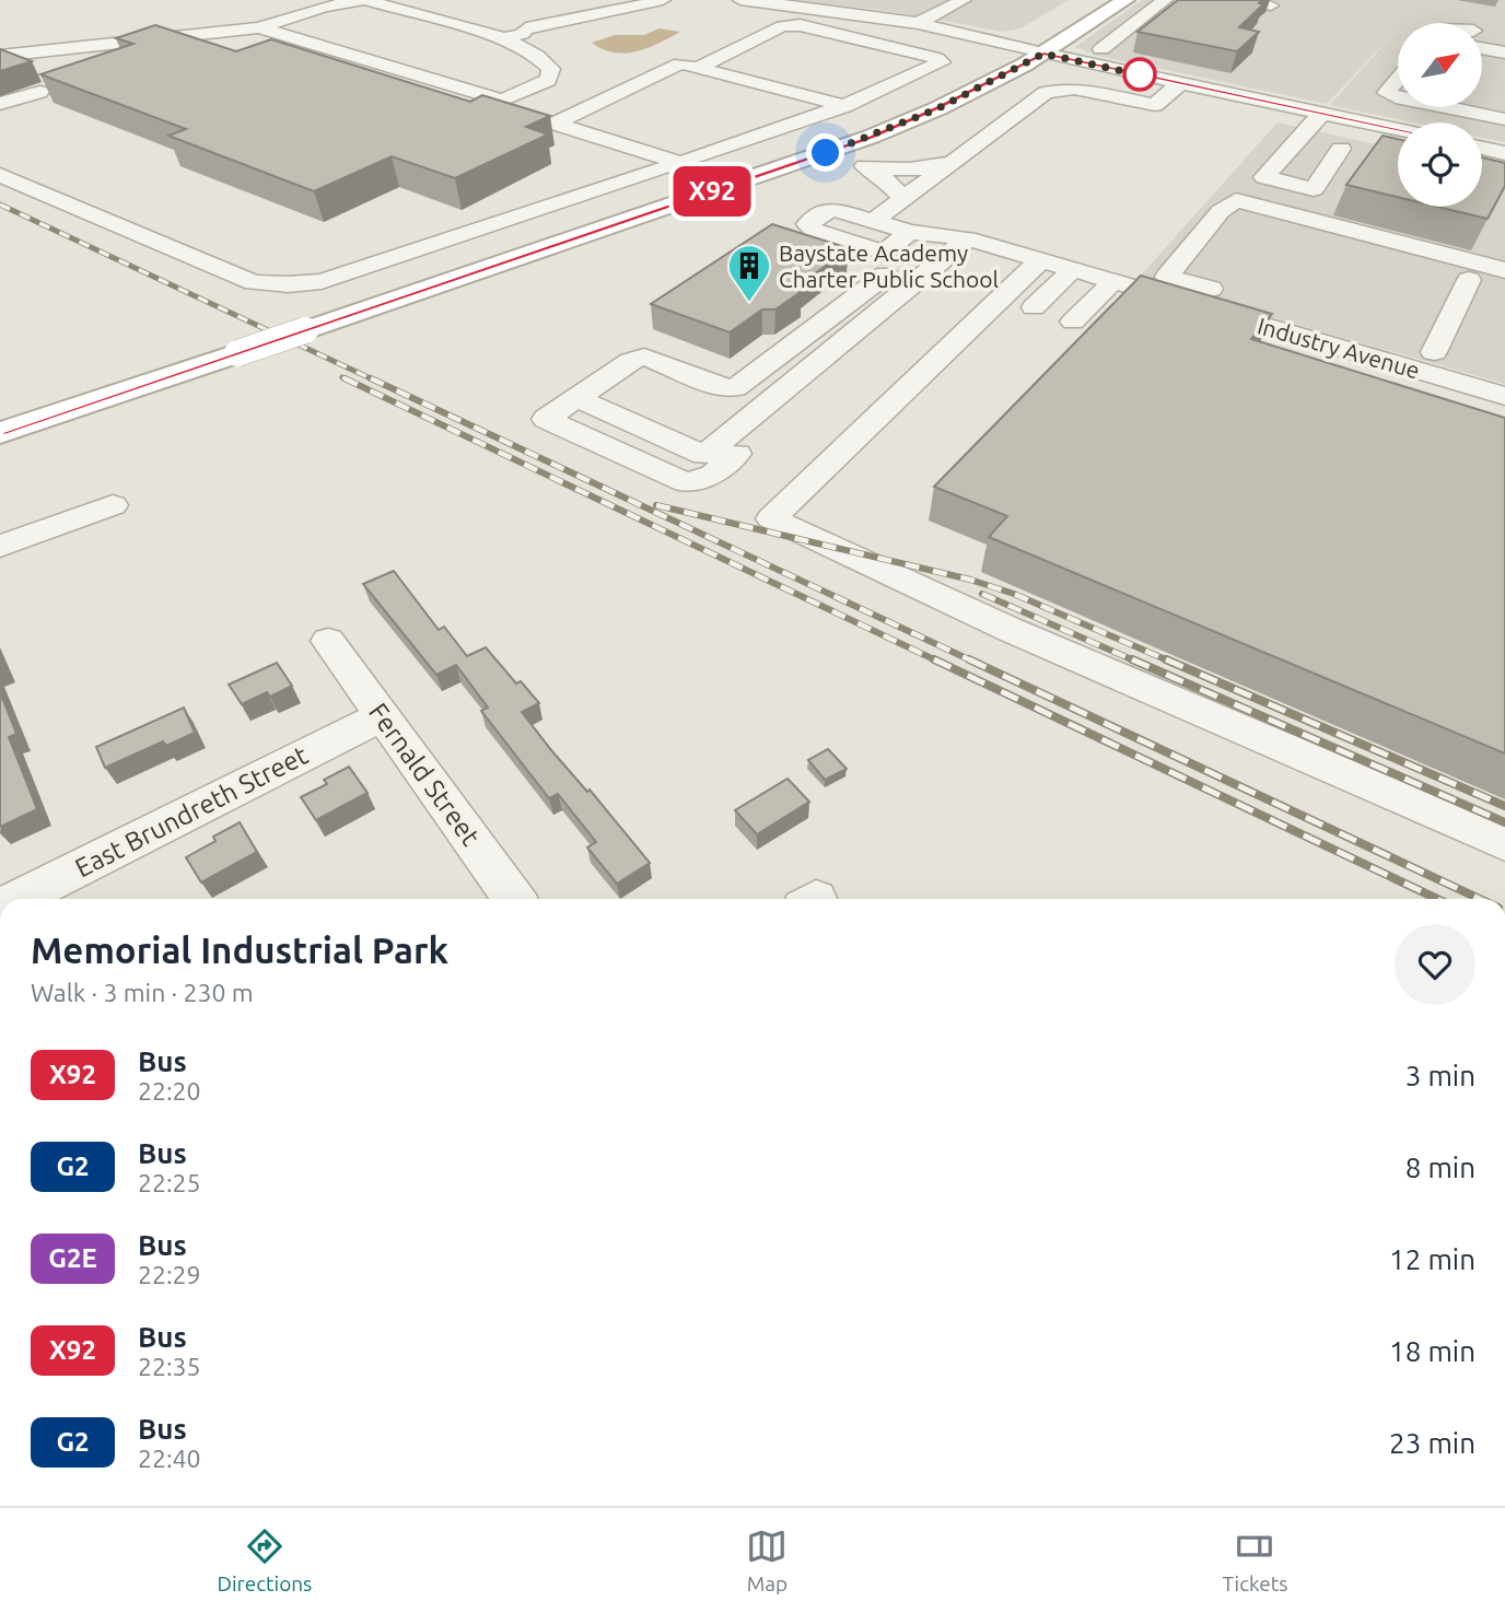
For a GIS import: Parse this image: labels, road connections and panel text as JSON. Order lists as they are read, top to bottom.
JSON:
{
  "streets": {
    "street": ["Industry Avenue", "Fernald Street", "East Brundreth Street"]
  },
  "crossings": [
    ["Fernald Street", "East Brundreth Street"]
  ],
  "places": {
    "building": ["Baystate Academy Charter Public School"]
  },
  "lines": ["bus line X92"],
  "north": "top right",
  "page": {
    "on_map": "X92",
    "heading": ["Memorial Industrial Park", "Walk · 3 min · 230 m"],
    "list": [
      {
        "mark": "X92",
        "name": "Bus",
        "note": "22:20",
        "value": "3 min"
      },
      {
        "mark": "G2",
        "name": "Bus",
        "note": "22:25",
        "value": "8 min"
      },
      {
        "mark": "G2E",
        "name": "Bus",
        "note": "22:29",
        "value": "12 min"
      },
      {
        "mark": "X92",
        "name": "Bus",
        "note": "22:35",
        "value": "18 min"
      },
      {
        "mark": "G2",
        "name": "Bus",
        "note": "22:40",
        "value": "23 min"
      }
    ],
    "tabs": ["Directions", "Map", "Tickets"]
  }
}
